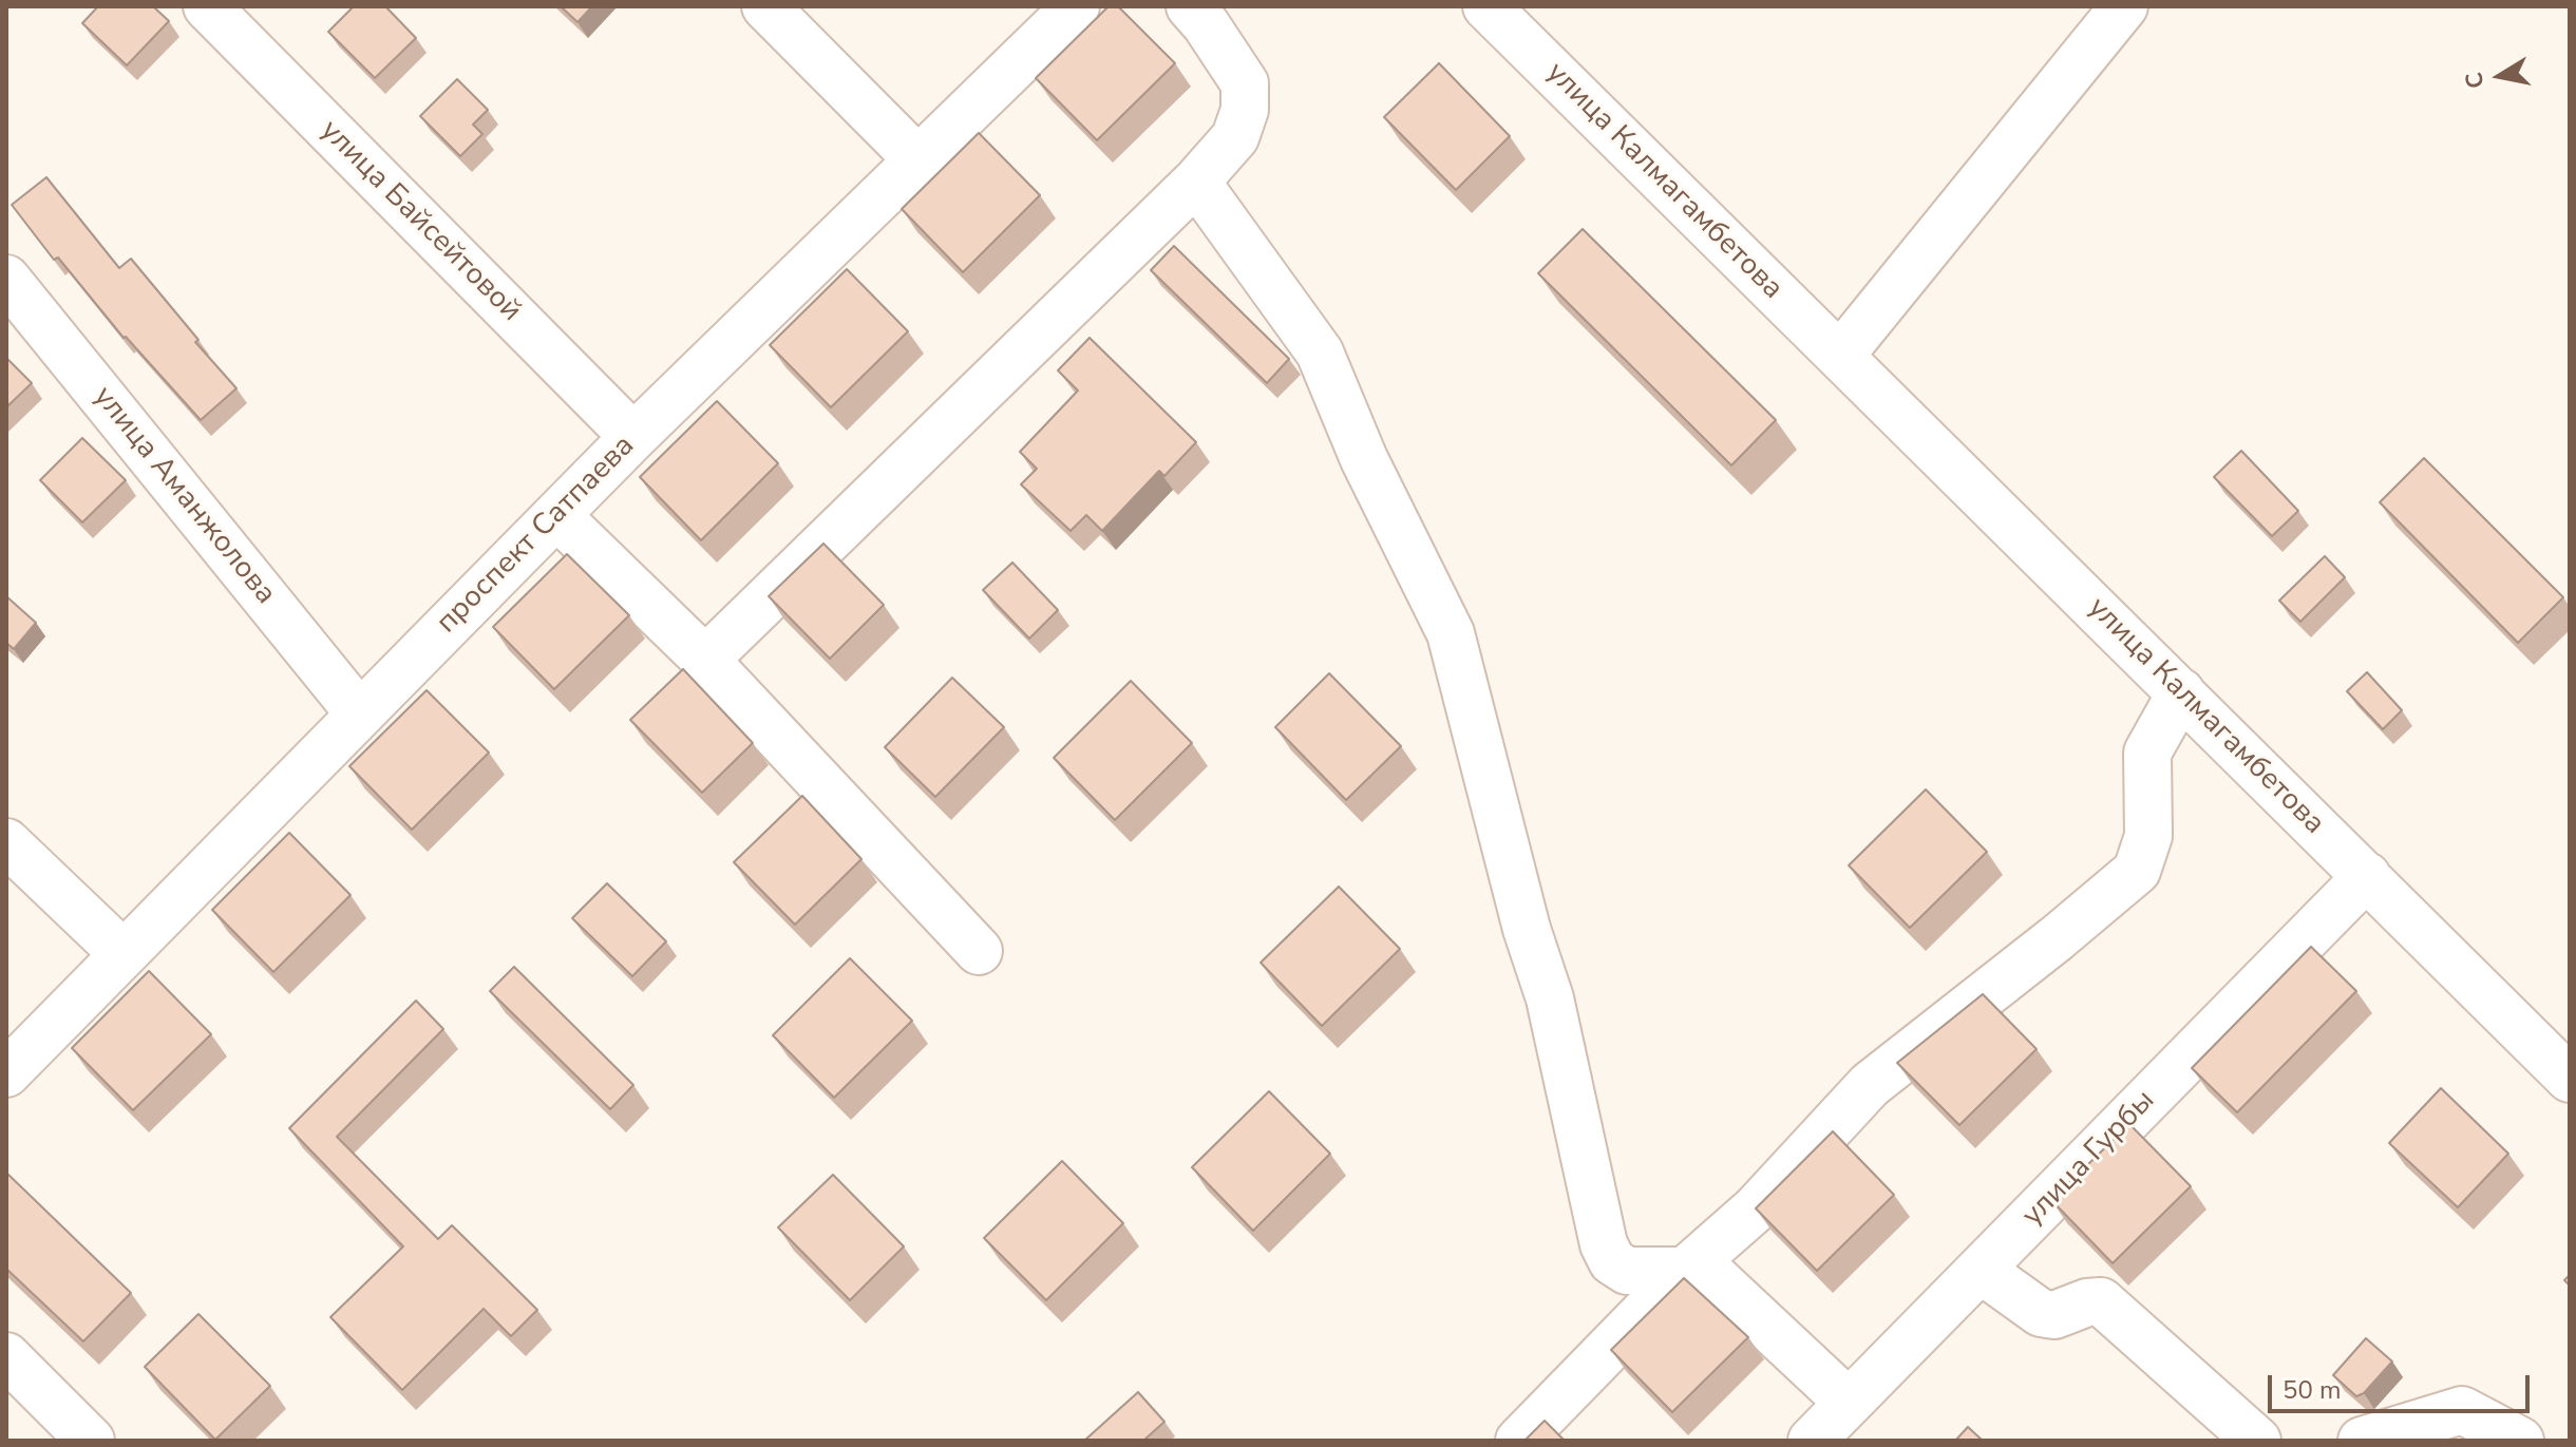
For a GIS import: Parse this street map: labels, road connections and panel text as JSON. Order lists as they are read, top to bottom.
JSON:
{
  "streets": {
    "street": [
      "улица Калмагамбетова",
      "улица Байсейтовой",
      "улица Аманжолова",
      "проспект Сатпаева",
      "улица Гурбы"
    ]
  },
  "crossings": [
    ["улица Калмагамбетова", "улица Гурбы"],
    ["улица Байсейтовой", "проспект Сатпаева"],
    ["улица Аманжолова", "проспект Сатпаева"]
  ],
  "scale_bar": "50 m",
  "north": "left"
}
